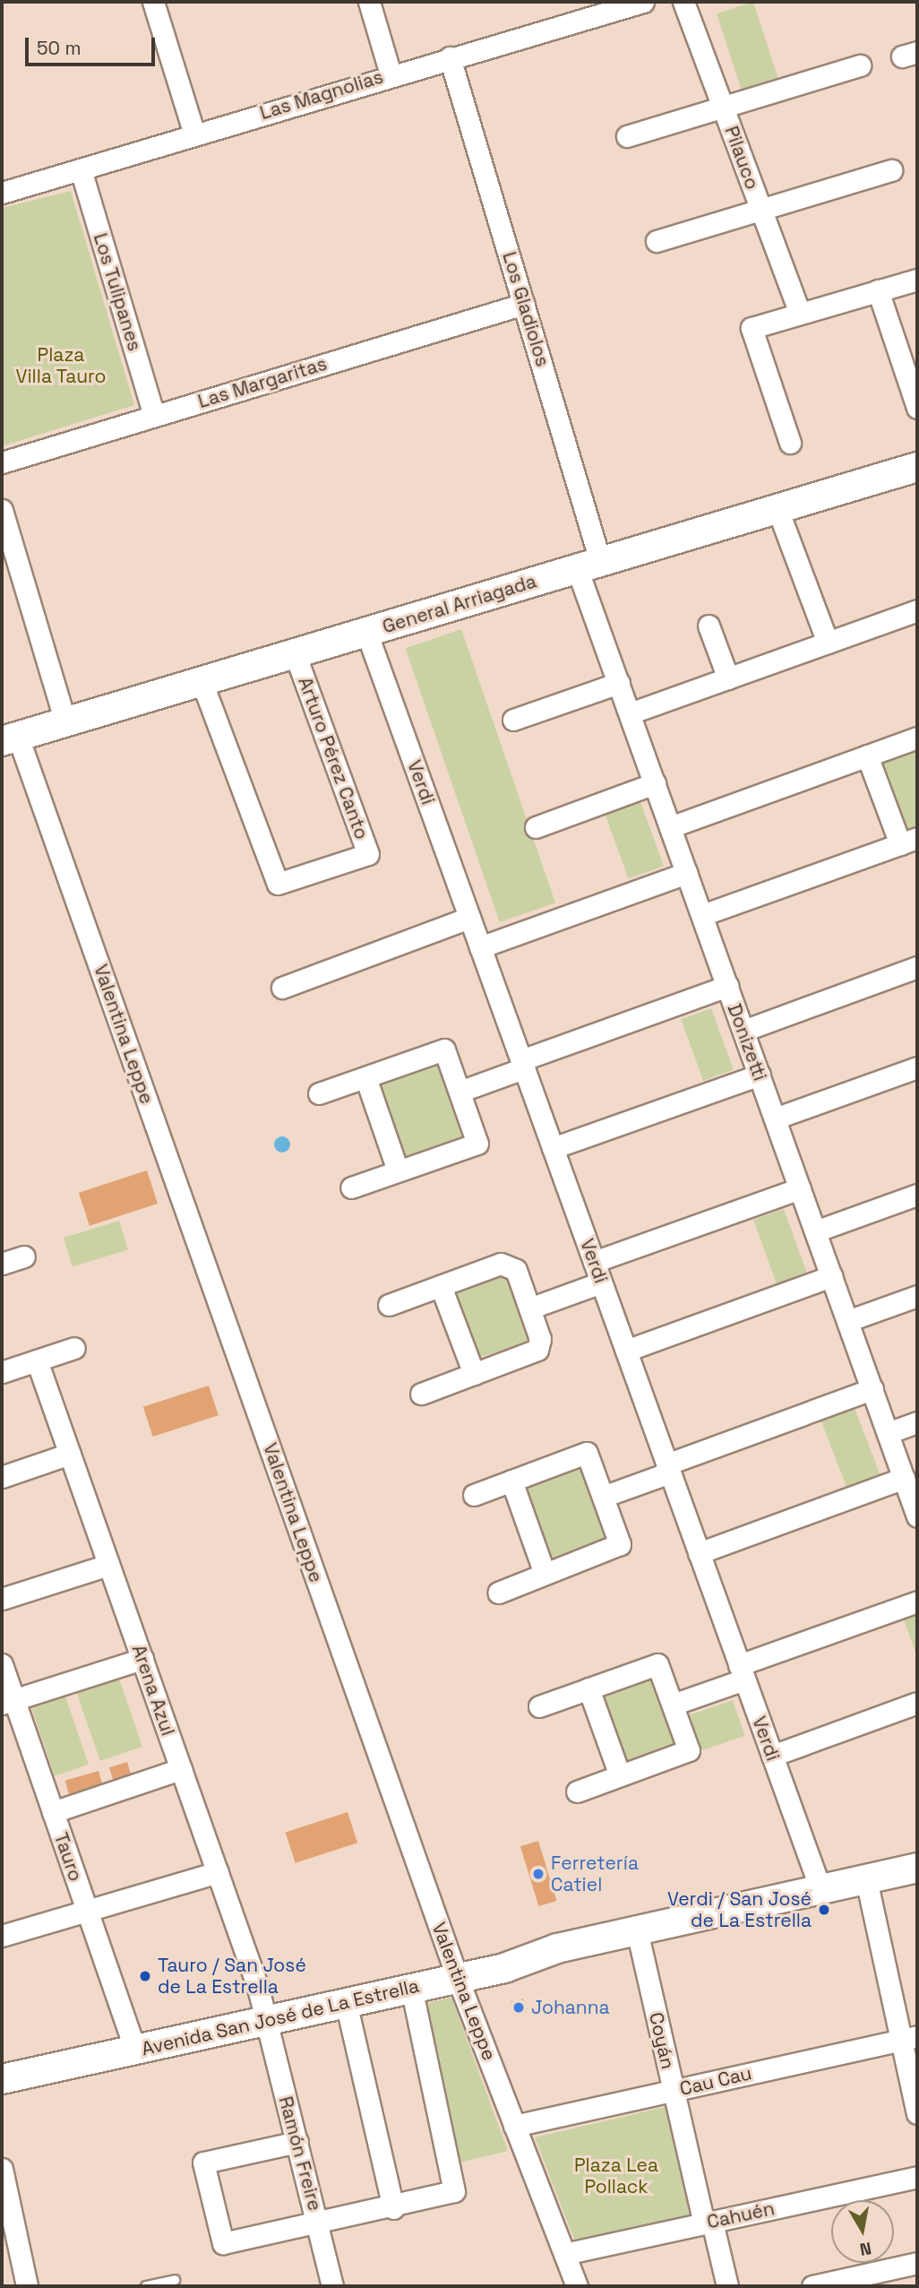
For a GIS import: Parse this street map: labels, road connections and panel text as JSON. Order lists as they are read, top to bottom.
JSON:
{
  "streets": {
    "main road": ["General Arriagada", "Avenida San José de La Estrella"],
    "street": [
      "Las Magnolias",
      "Pilauco",
      "Los Tulipanes",
      "Los Gladiolos",
      "Las Margaritas",
      "Arturo Pérez Canto",
      "Verdi",
      "Valentina Leppe",
      "Donizetti",
      "Arena Azul",
      "Tauro",
      "Coyán",
      "Cau Cau",
      "Ramón Freire",
      "Cahuén"
    ]
  },
  "crossings": [
    ["Las Magnolias", "Los Tulipanes"],
    ["Las Magnolias", "Los Gladiolos"],
    ["Los Tulipanes", "Las Margaritas"],
    ["Los Gladiolos", "Las Margaritas"],
    ["Los Gladiolos", "General Arriagada"],
    ["Los Gladiolos", "Donizetti"],
    ["General Arriagada", "Arturo Pérez Canto"],
    ["General Arriagada", "Verdi"],
    ["General Arriagada", "Valentina Leppe"],
    ["General Arriagada", "Donizetti"],
    ["Verdi", "Avenida San José de La Estrella"],
    ["Valentina Leppe", "Avenida San José de La Estrella"],
    ["Valentina Leppe", "Cau Cau"],
    ["Valentina Leppe", "Cahuén"],
    ["Arena Azul", "Avenida San José de La Estrella"],
    ["Arena Azul", "Ramón Freire"],
    ["Tauro", "Avenida San José de La Estrella"],
    ["Avenida San José de La Estrella", "Coyán"],
    ["Avenida San José de La Estrella", "Ramón Freire"],
    ["Coyán", "Cau Cau"],
    ["Coyán", "Cahuén"]
  ],
  "parks": ["Plaza Villa Tauro", "Plaza Lea Pollack"],
  "places": [
    "Ferretería Catiel",
    "Verdi / San José de La Estrella",
    "Tauro / San José de La Estrella",
    "Johanna"
  ],
  "scale_bar": "50 m",
  "north": "bottom"
}
